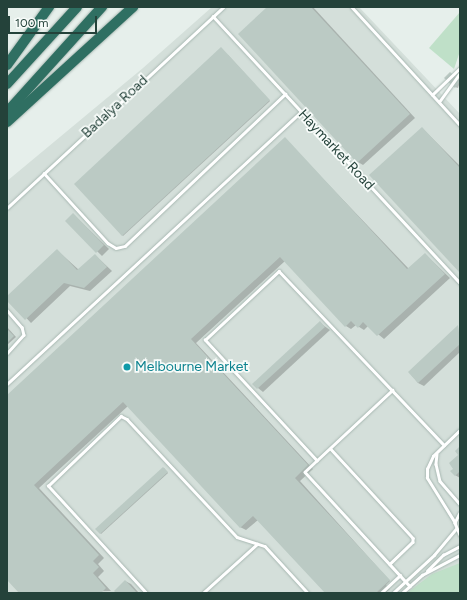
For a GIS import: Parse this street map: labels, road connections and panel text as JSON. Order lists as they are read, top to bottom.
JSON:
{
  "streets": {
    "lane": ["Badalya Road", "Haymarket Road"]
  },
  "crossings": [
    ["Badalya Road", "Haymarket Road"]
  ],
  "places": ["Melbourne Market"],
  "scale_bar": "100 m"
}
